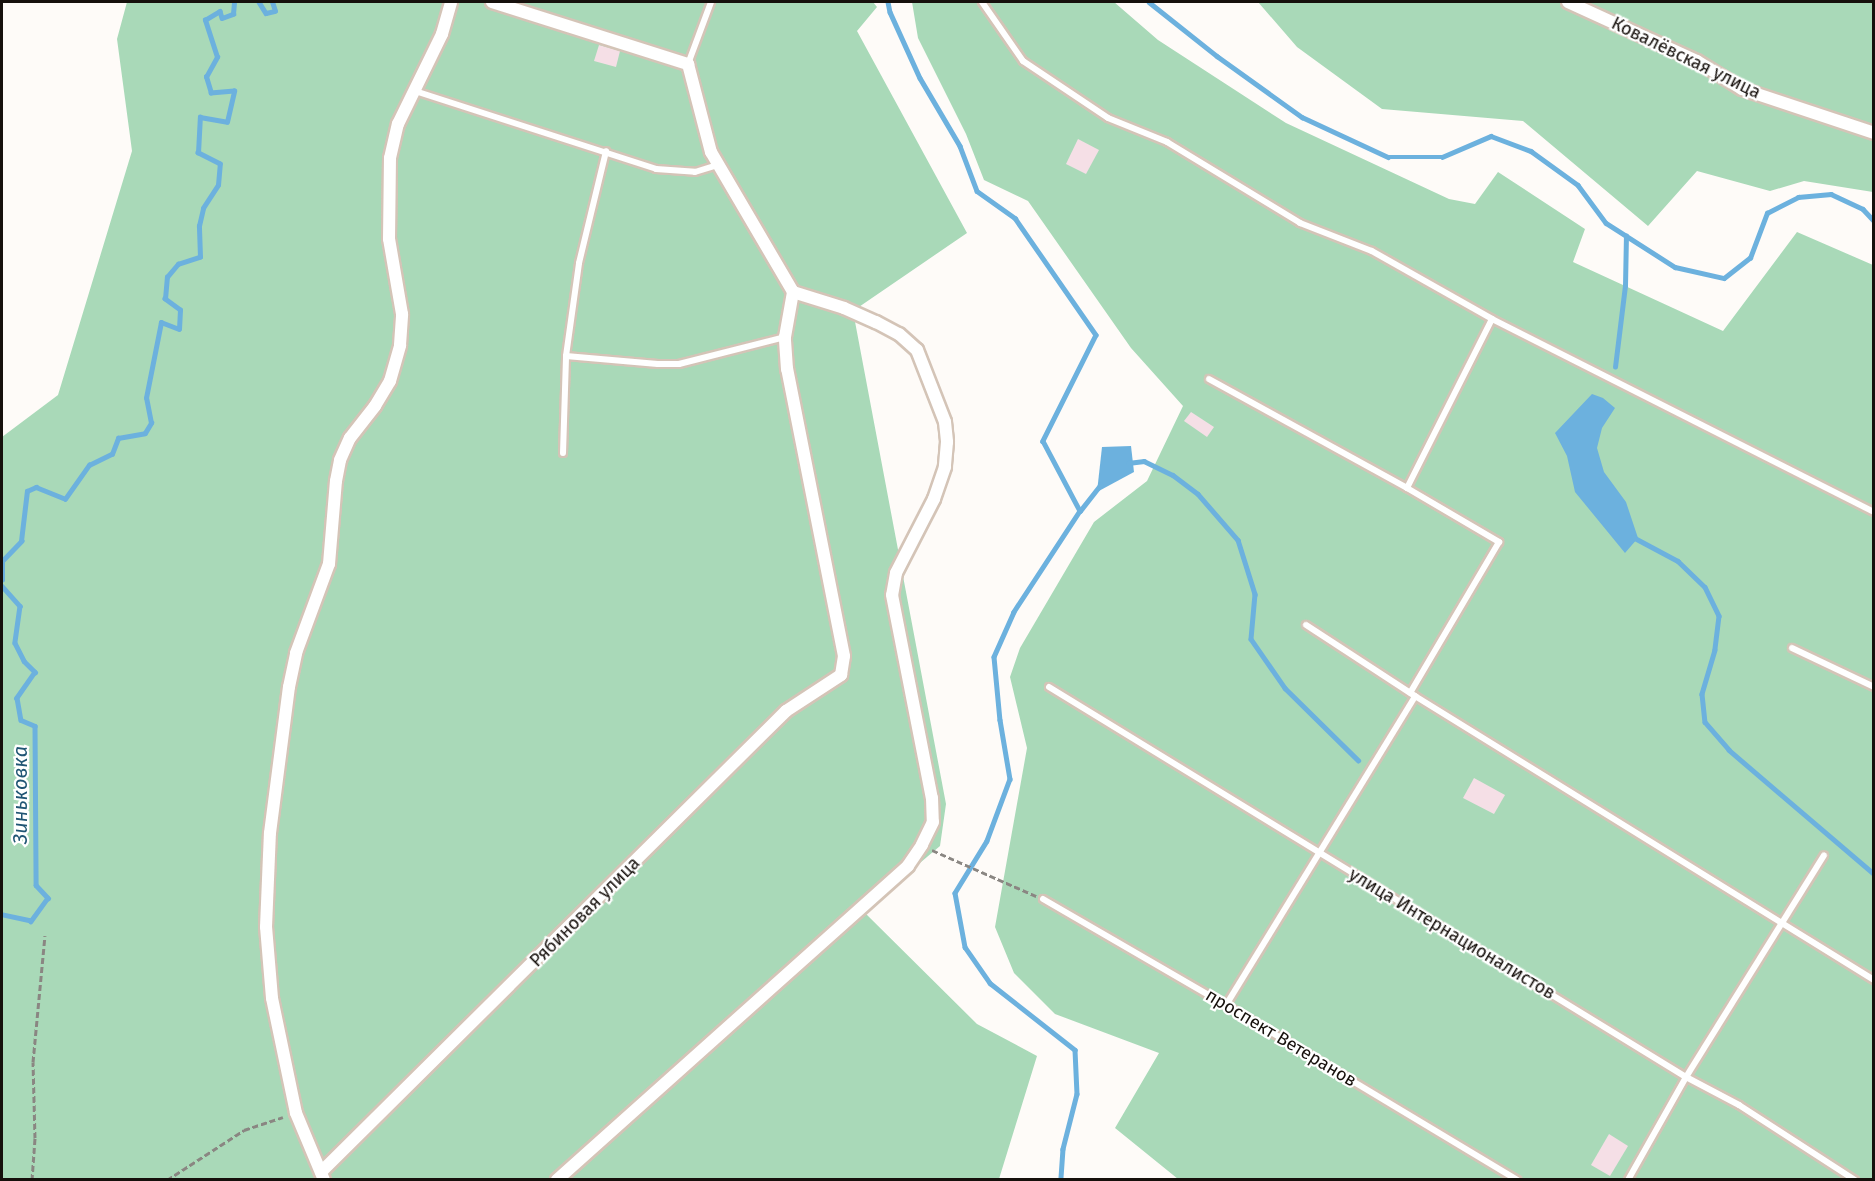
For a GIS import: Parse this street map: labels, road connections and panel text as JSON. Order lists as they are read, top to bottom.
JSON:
{
  "streets": {
    "street": ["Ковалёвская улица", "Рябиновая улица"],
    "lane": ["улица Интернационалистов", "проспект Ветеранов"]
  },
  "water": ["Зиньковка"]
}
